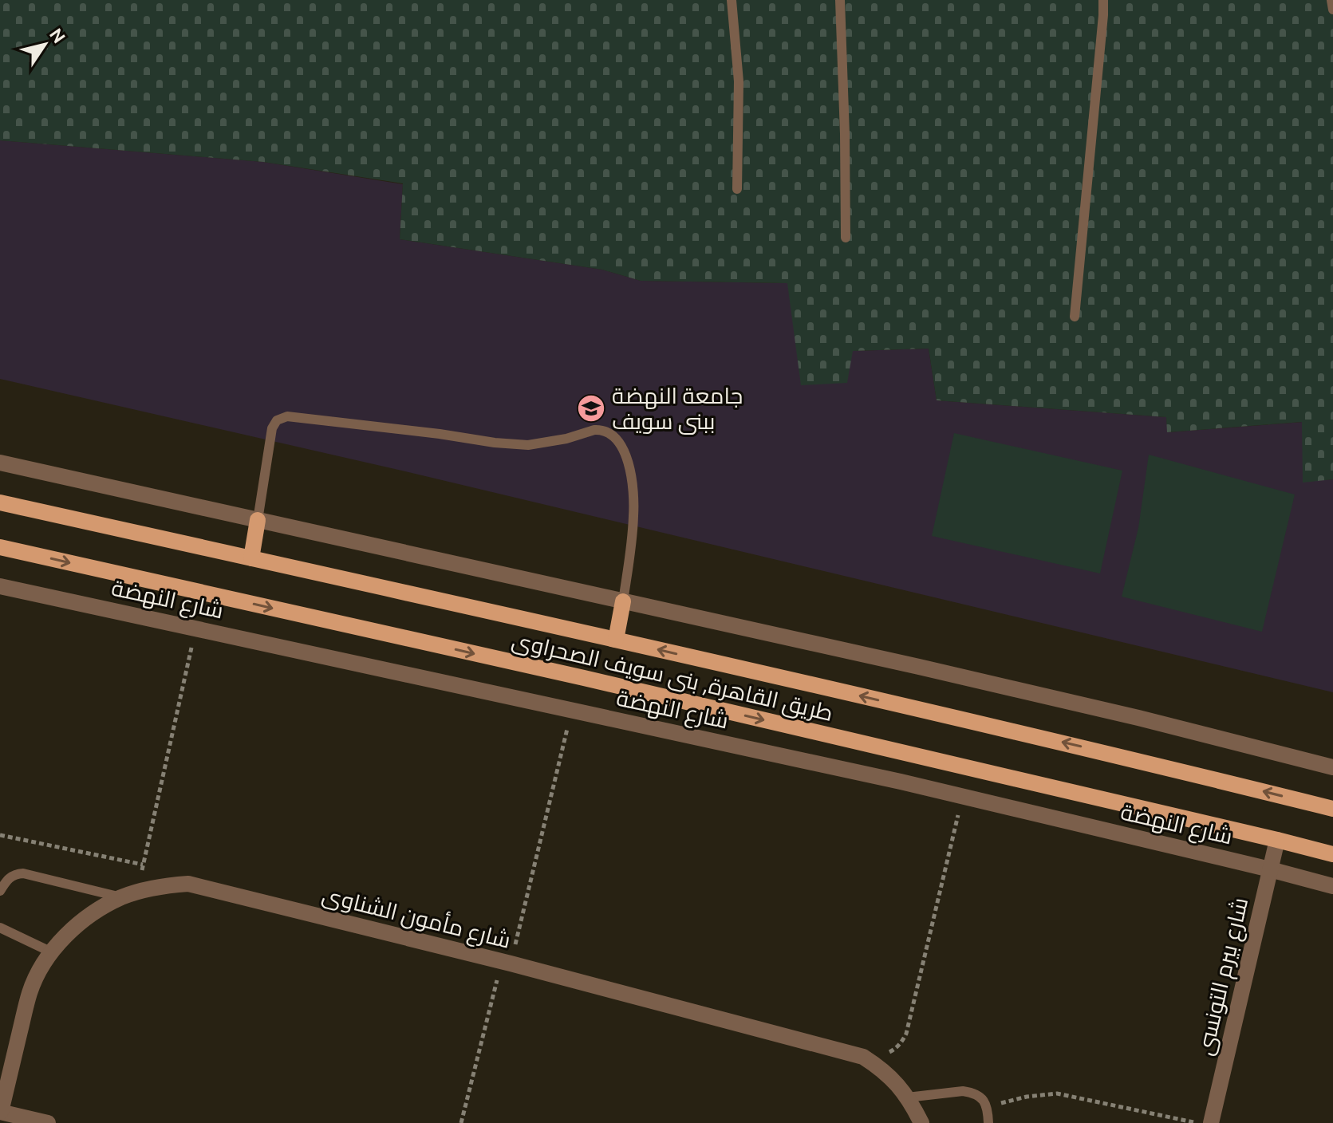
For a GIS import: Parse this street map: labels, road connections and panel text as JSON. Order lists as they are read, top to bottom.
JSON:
{
  "streets": {
    "main road": ["طريق القاهرة, بنى سويف الصحراوى"],
    "street": ["شارع النهضة", "شارع مأمون الشناوى", "شارع بيرم التونسى"]
  },
  "crossings": [
    ["شارع النهضة", "شارع بيرم التونسى"],
    ["طريق القاهرة, بنى سويف الصحراوى", "شارع بيرم التونسى"]
  ],
  "places": {
    "school or university": ["جامعة النهضة ببنى سويف"]
  },
  "north": "top right"
}
